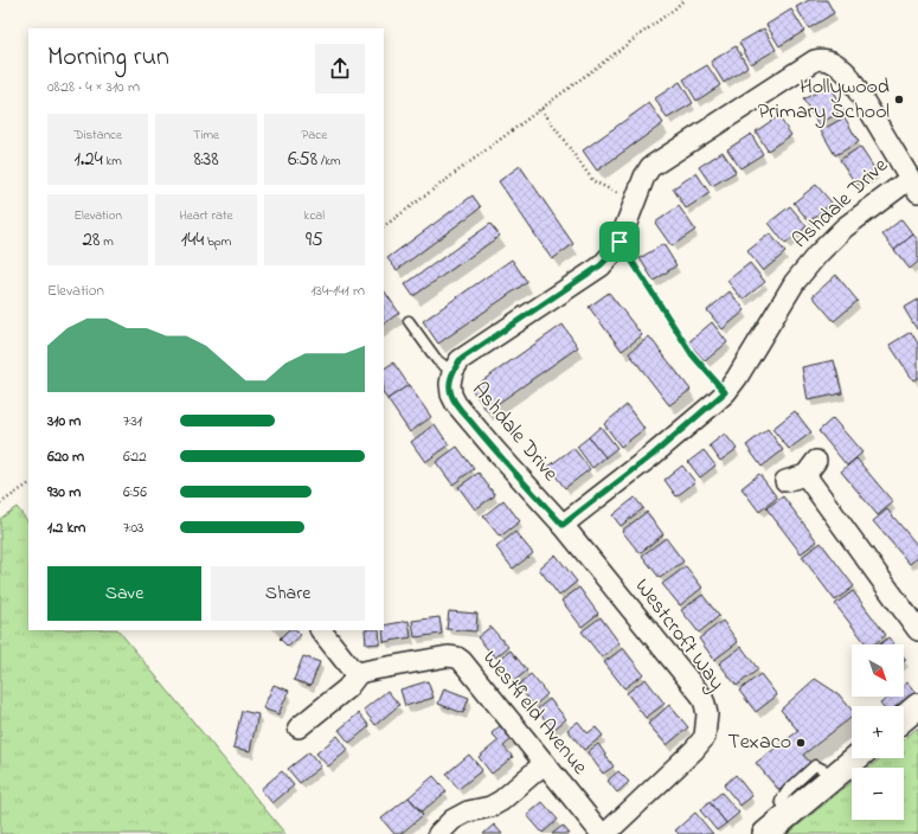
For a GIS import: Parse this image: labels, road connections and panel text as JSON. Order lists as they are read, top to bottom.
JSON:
{
  "streets": {
    "street": ["Ashdale Drive", "Westcroft Way", "Westfield Avenue"]
  },
  "crossings": [
    ["Ashdale Drive", "Westcroft Way"],
    ["Westcroft Way", "Westfield Avenue"]
  ],
  "places": ["Hollywood Primary School", "Texaco"],
  "north": "bottom right",
  "page": {
    "heading": ["Morning run", "08:28 · 4 × 310 m"],
    "stats": [
      ["Distance", "1.24 km"],
      ["Time", "8:38"],
      ["Pace", "6:58 /km"],
      ["Elevation", "28 m"],
      ["Heart rate", "144 bpm"],
      ["kcal", "95"]
    ],
    "chart": ["Elevation", "134–141 m"],
    "list": [
      {
        "name": "310 m",
        "note": "7:31"
      },
      {
        "name": "620 m",
        "note": "6:22"
      },
      {
        "name": "930 m",
        "note": "6:56"
      },
      {
        "name": "1.2 km",
        "note": "7:03"
      }
    ],
    "buttons": ["Save", "Share"],
    "map_buttons": ["+", "−"]
  }
}
